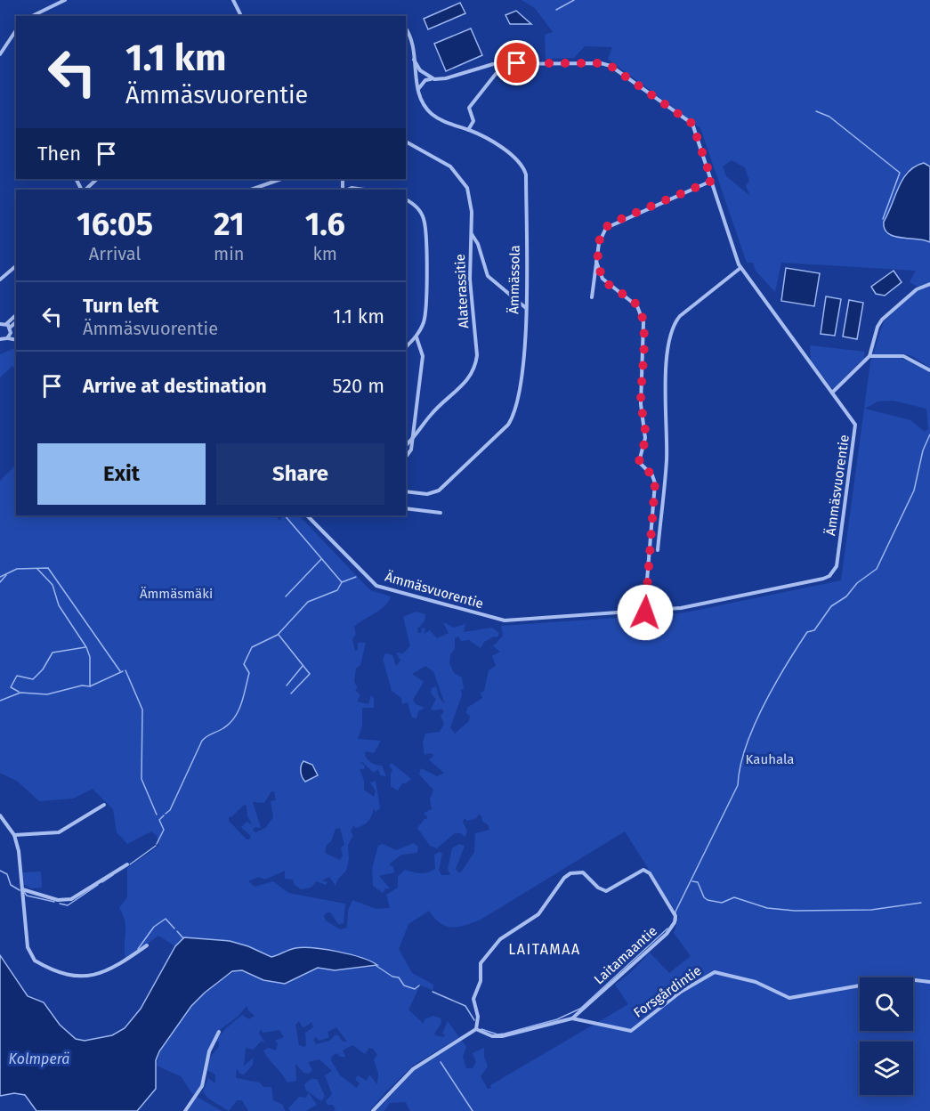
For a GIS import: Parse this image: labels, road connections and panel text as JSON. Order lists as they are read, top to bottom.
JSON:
{
  "streets": {
    "street": [
      "Ämmässola",
      "Alaterassitie",
      "Ämmäsvuorentie",
      "Laitamaantie",
      "Forsgårdintie"
    ]
  },
  "crossings": [
    ["Laitamaantie", "Forsgårdintie"]
  ],
  "districts": ["LAITAMAA"],
  "water": ["Kolmperä"],
  "parks": ["Ämmäsmäki", "Kauhala"],
  "page": {
    "turn": ["1.1 km", "Ämmäsvuorentie"],
    "then": "Then",
    "eta": [
      "16:05",
      "Arrival",
      "21",
      "min",
      "1.6",
      "km"
    ],
    "list": [
      {
        "name": "Turn left",
        "note": "Ämmäsvuorentie",
        "value": "1.1 km"
      },
      {
        "name": "Arrive at destination",
        "value": "520 m"
      }
    ],
    "buttons": ["Exit", "Share"]
  }
}
